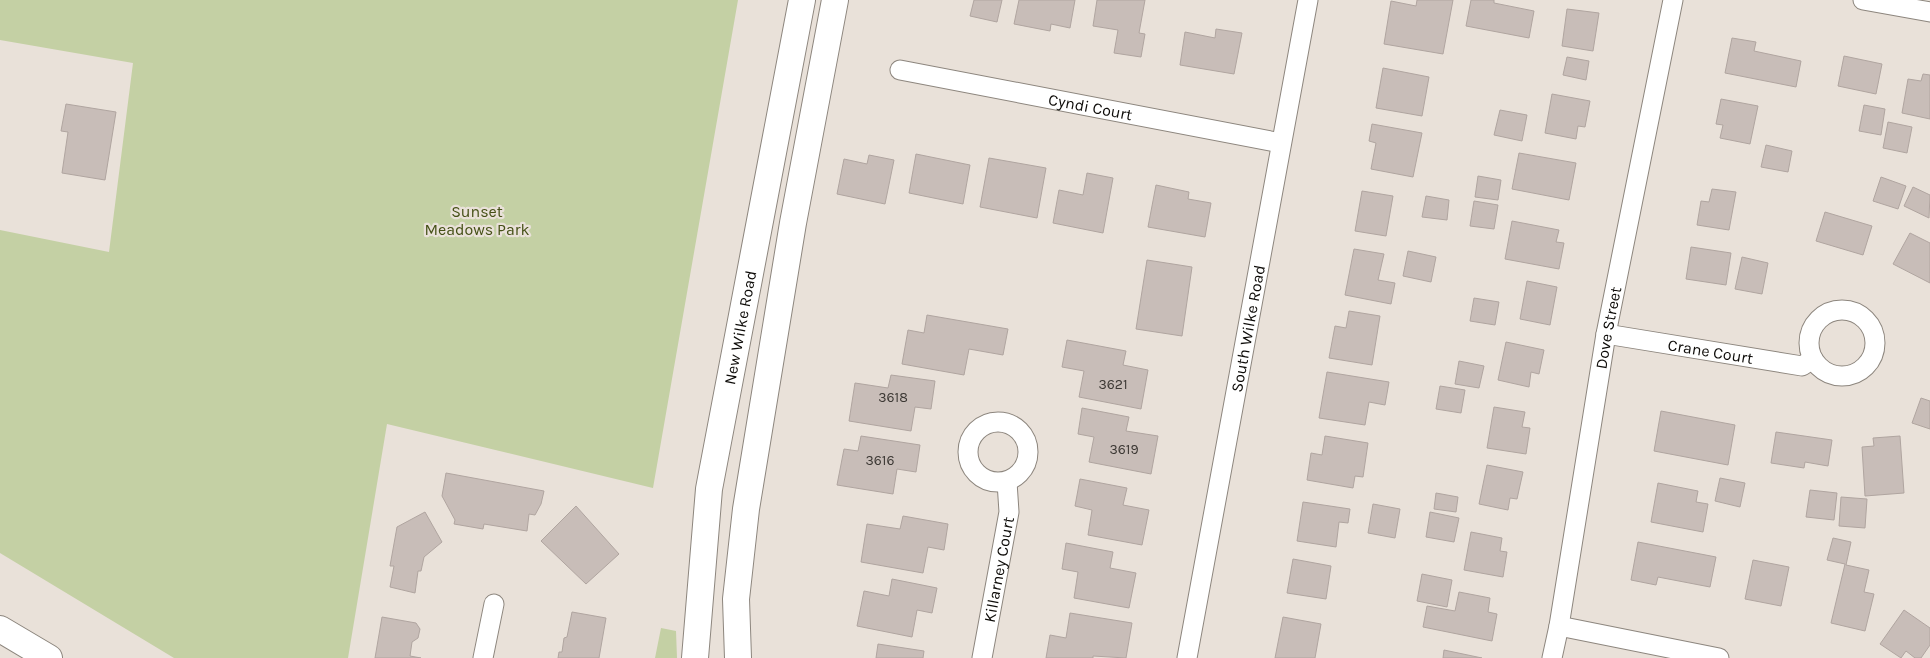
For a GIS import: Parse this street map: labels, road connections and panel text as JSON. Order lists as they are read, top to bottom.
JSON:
{
  "streets": {
    "main road": ["New Wilke Road"],
    "street": [
      "Cyndi Court",
      "Dove Street",
      "South Wilke Road",
      "Crane Court",
      "Killarney Court"
    ]
  },
  "crossings": [
    ["Cyndi Court", "South Wilke Road"],
    ["Dove Street", "Crane Court"]
  ],
  "parks": ["Sunset Meadows Park"],
  "house_numbers": [
    "3621",
    "3618",
    "3619",
    "3616"
  ]
}
